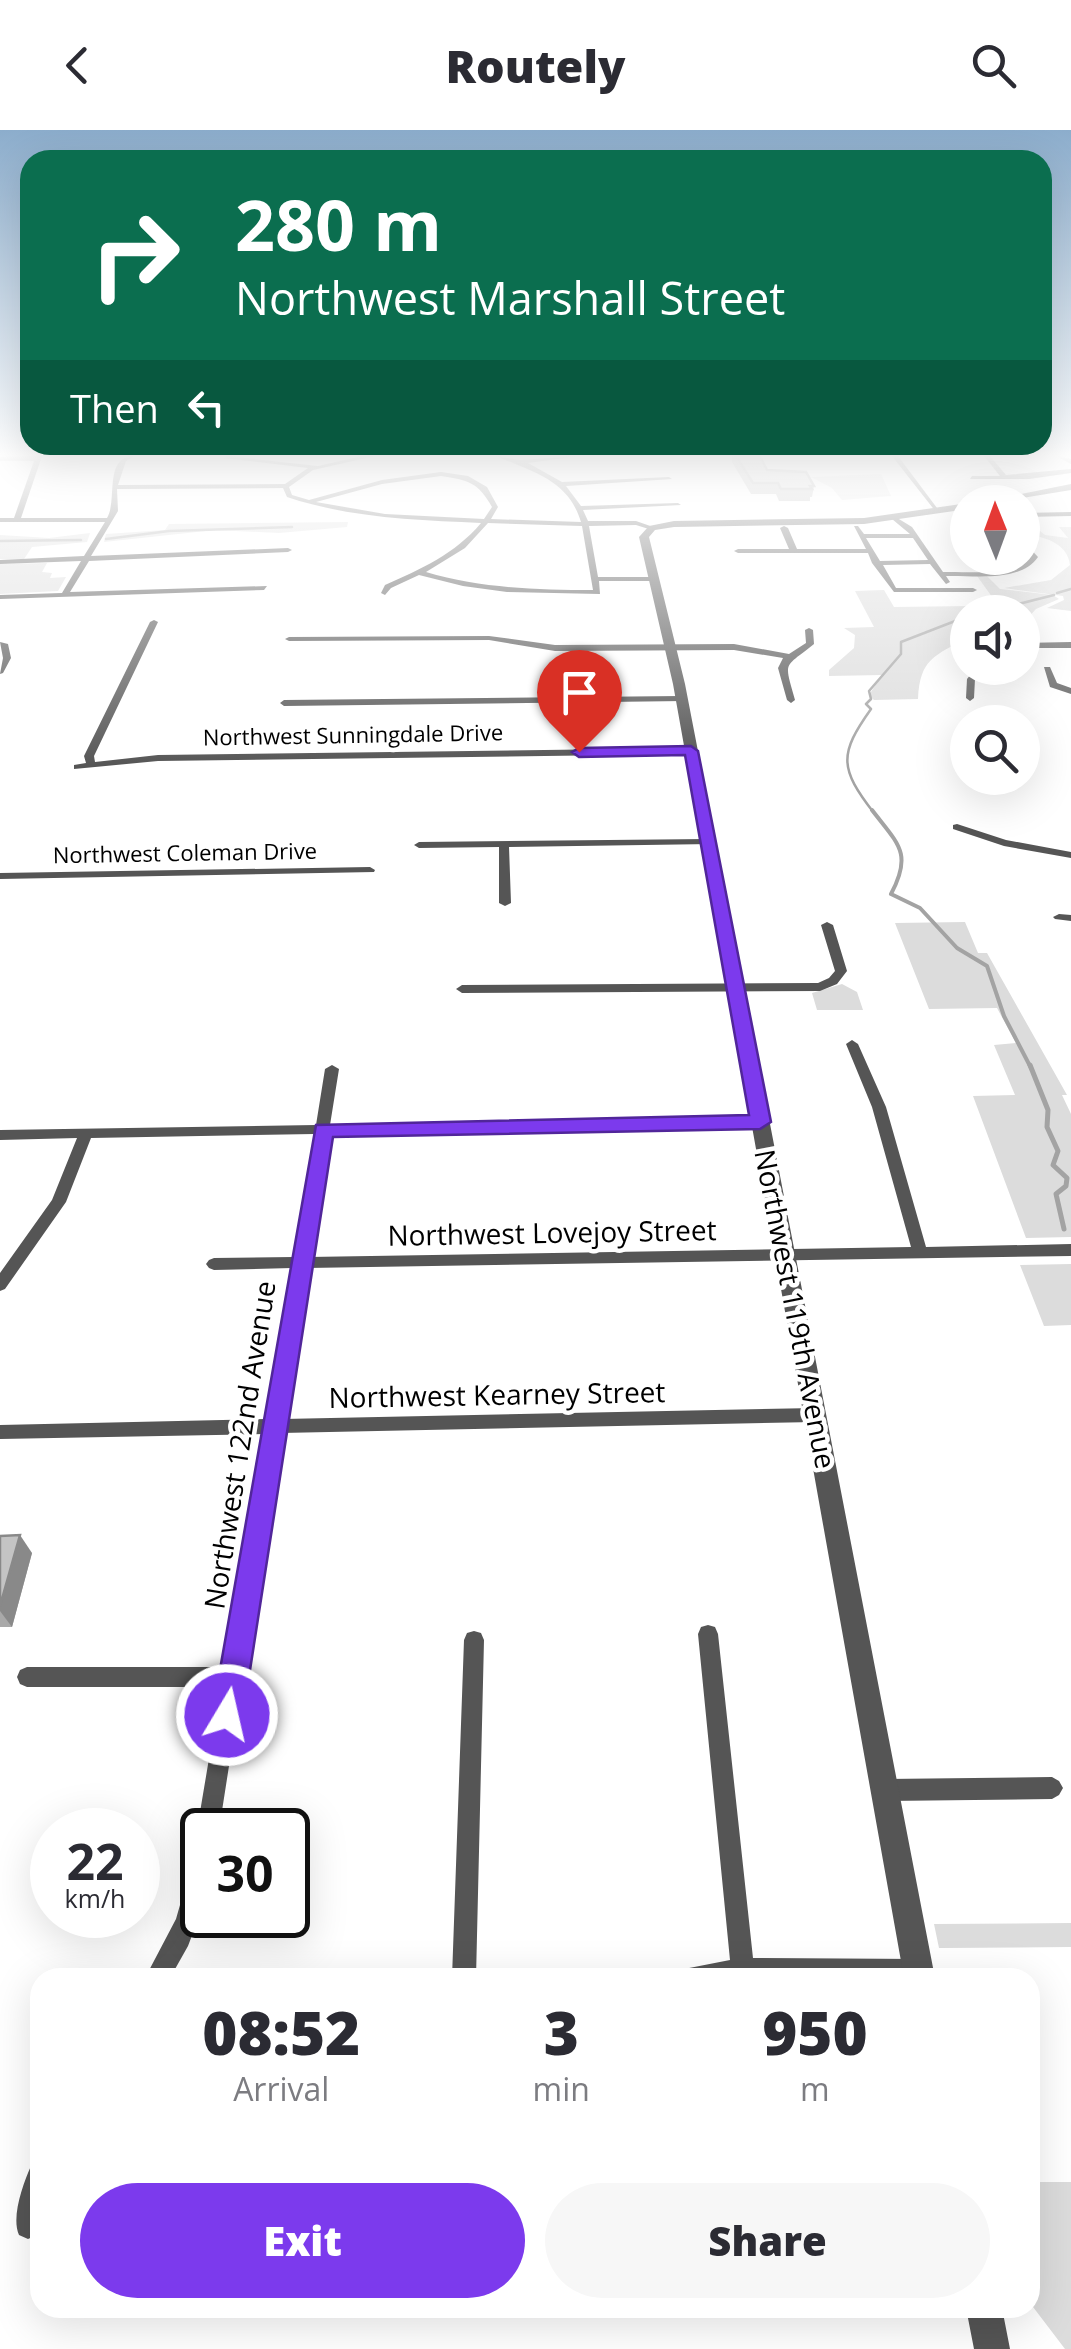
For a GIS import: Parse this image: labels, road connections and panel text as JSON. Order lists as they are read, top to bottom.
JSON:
{
  "streets": {
    "street": [
      "Northwest Sunningdale Drive",
      "Northwest Coleman Drive",
      "Northwest Lovejoy Street",
      "Northwest 119th Avenue",
      "Northwest Kearney Street",
      "Northwest 122nd Avenue"
    ]
  },
  "crossings": [
    ["Northwest Sunningdale Drive", "Northwest 119th Avenue"],
    ["Northwest Lovejoy Street", "Northwest 119th Avenue"],
    ["Northwest Lovejoy Street", "Northwest 122nd Avenue"],
    ["Northwest 119th Avenue", "Northwest Kearney Street"],
    ["Northwest Kearney Street", "Northwest 122nd Avenue"]
  ],
  "north": "top",
  "page": {
    "header": "Routely",
    "turn": ["280 m", "Northwest Marshall Street"],
    "then": "Then",
    "speed": "22 km/h",
    "limit": "30",
    "eta": [
      "08:52",
      "Arrival",
      "3",
      "min",
      "950",
      "m"
    ],
    "buttons": ["Exit", "Share"]
  }
}
